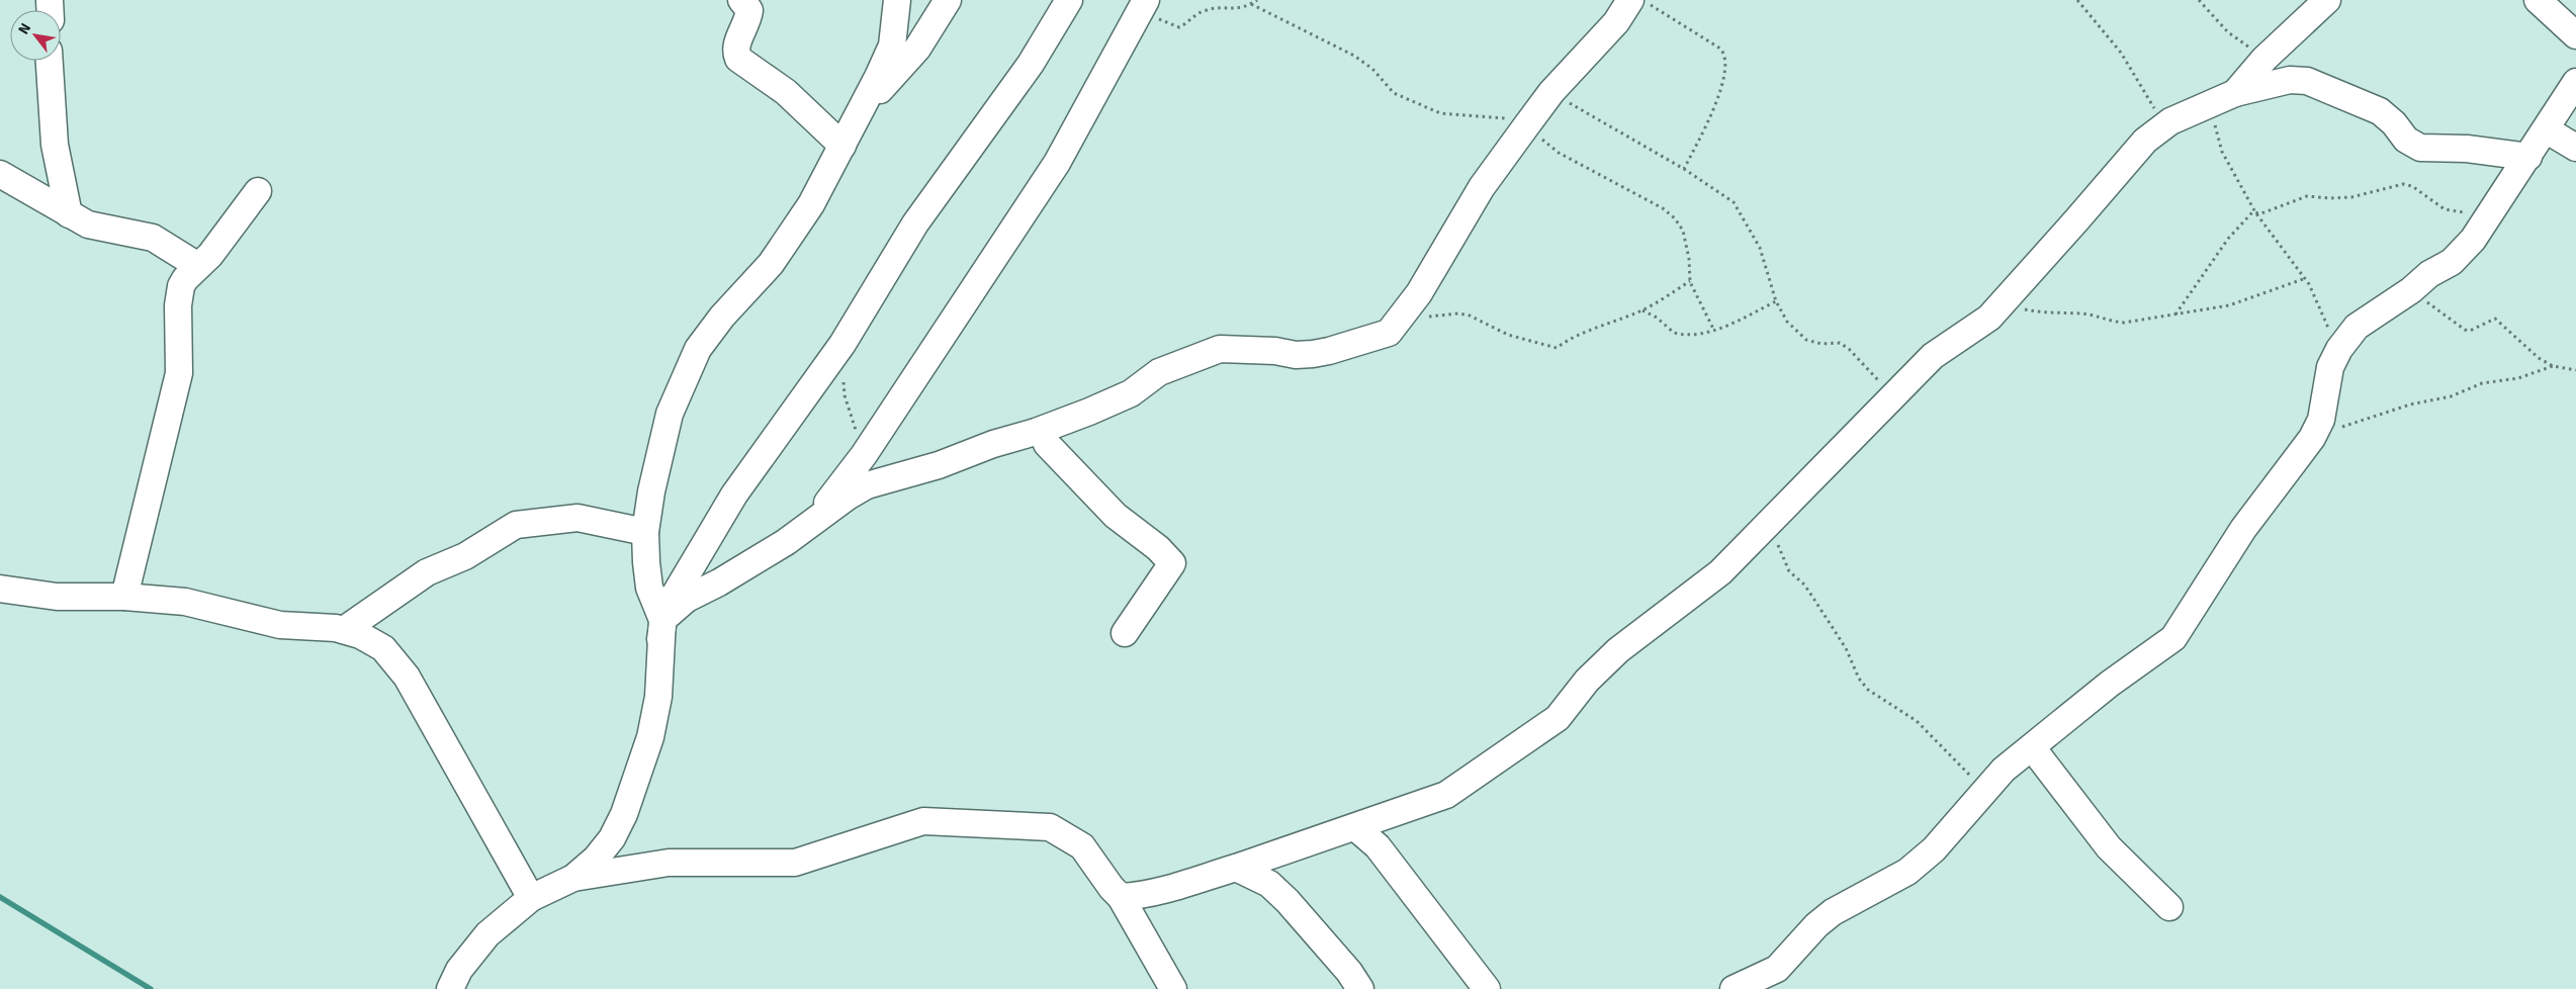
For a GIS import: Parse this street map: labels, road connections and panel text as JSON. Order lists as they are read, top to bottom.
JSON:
{
  "north": "top left"
}
